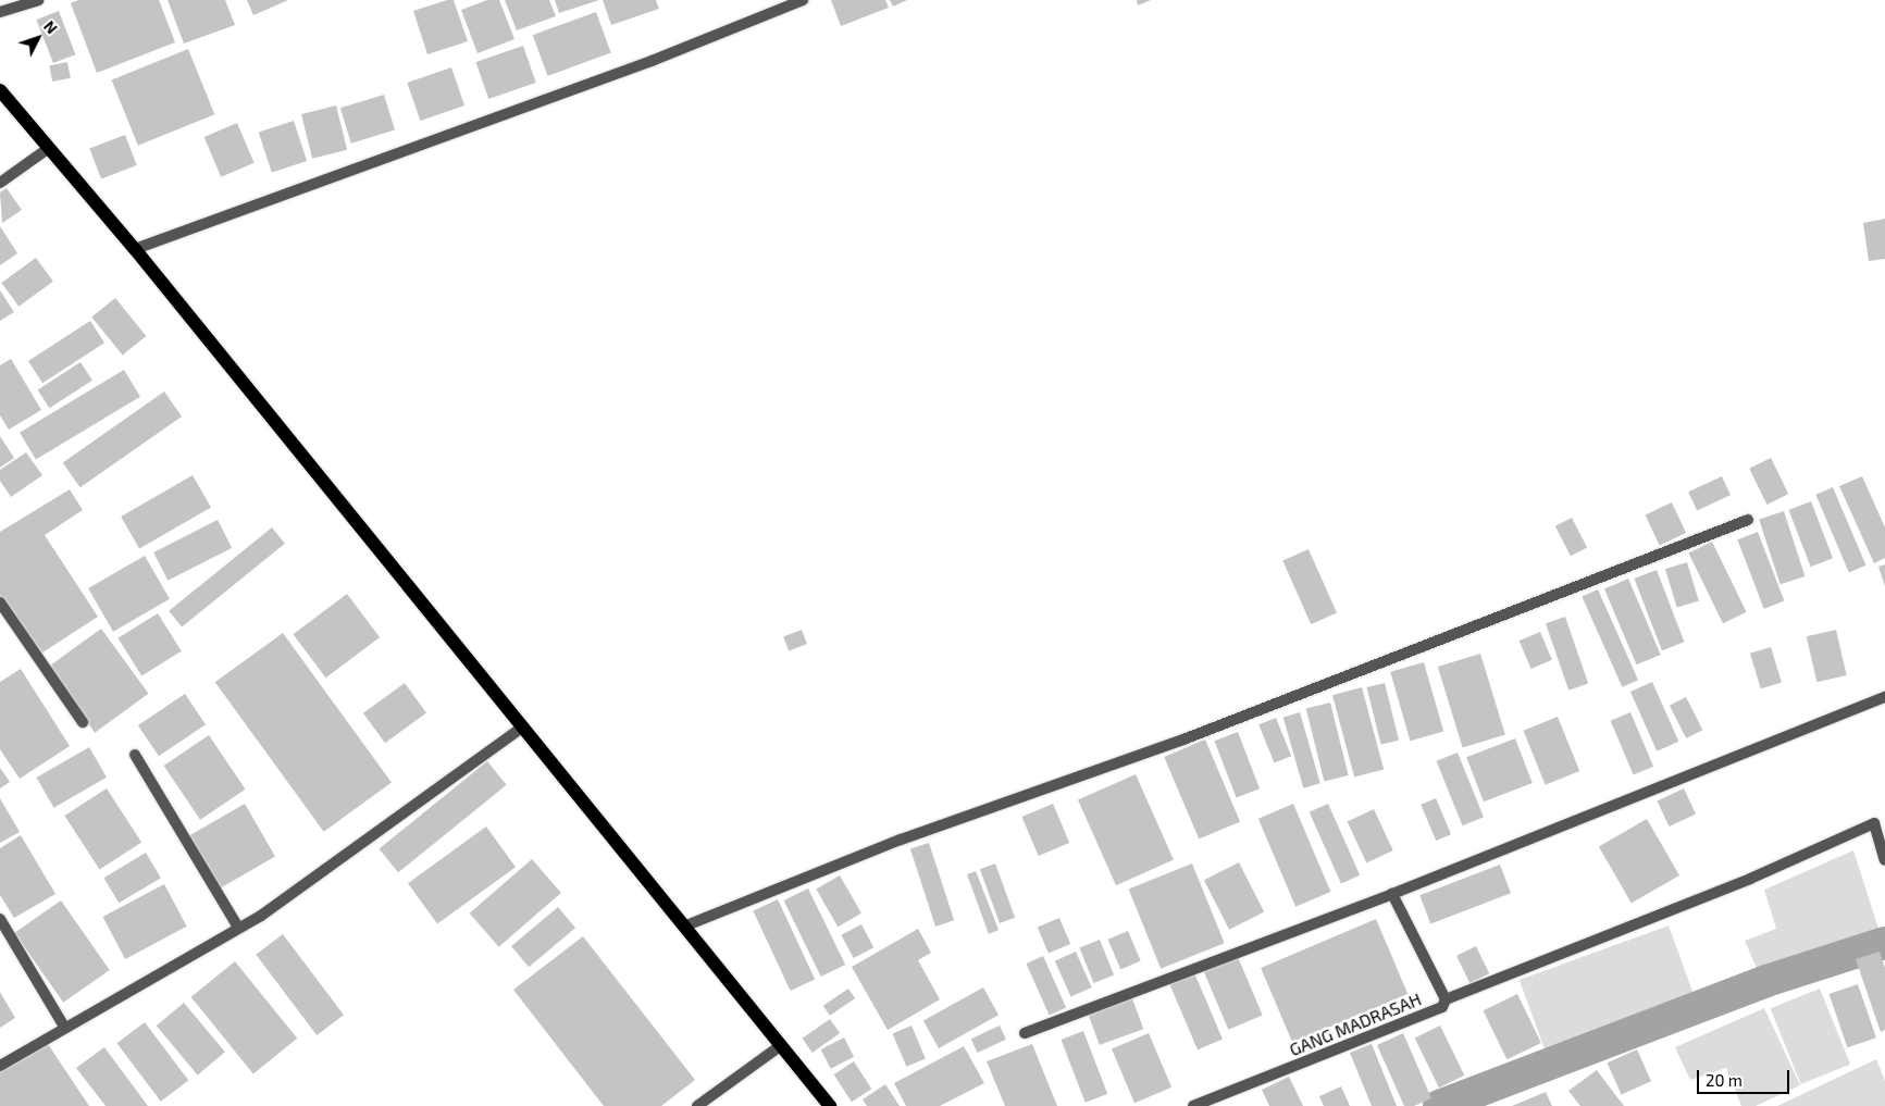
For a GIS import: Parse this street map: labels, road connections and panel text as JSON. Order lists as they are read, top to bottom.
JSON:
{
  "streets": {
    "street": ["GANG MADRASAH"]
  },
  "scale_bar": "20 m",
  "north": "top right"
}
